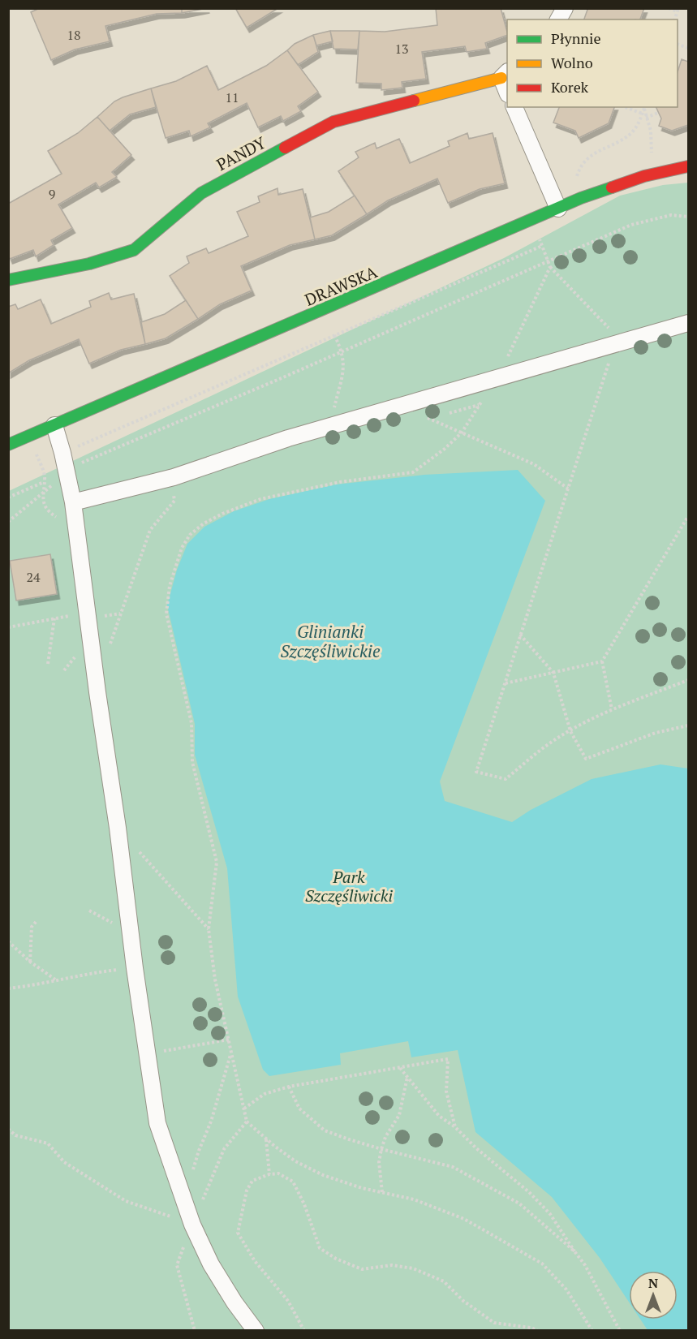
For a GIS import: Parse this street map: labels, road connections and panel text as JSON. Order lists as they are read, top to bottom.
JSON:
{
  "streets": {
    "street": ["PANDY", "DRAWSKA"]
  },
  "water": ["Glinianki Szczęśliwickie"],
  "parks": ["Park Szczęśliwicki"],
  "house_numbers": [
    "18",
    "13",
    "11",
    "9",
    "24"
  ],
  "legend": ["Płynnie", "Wolno", "Korek"],
  "north": "top"
}
